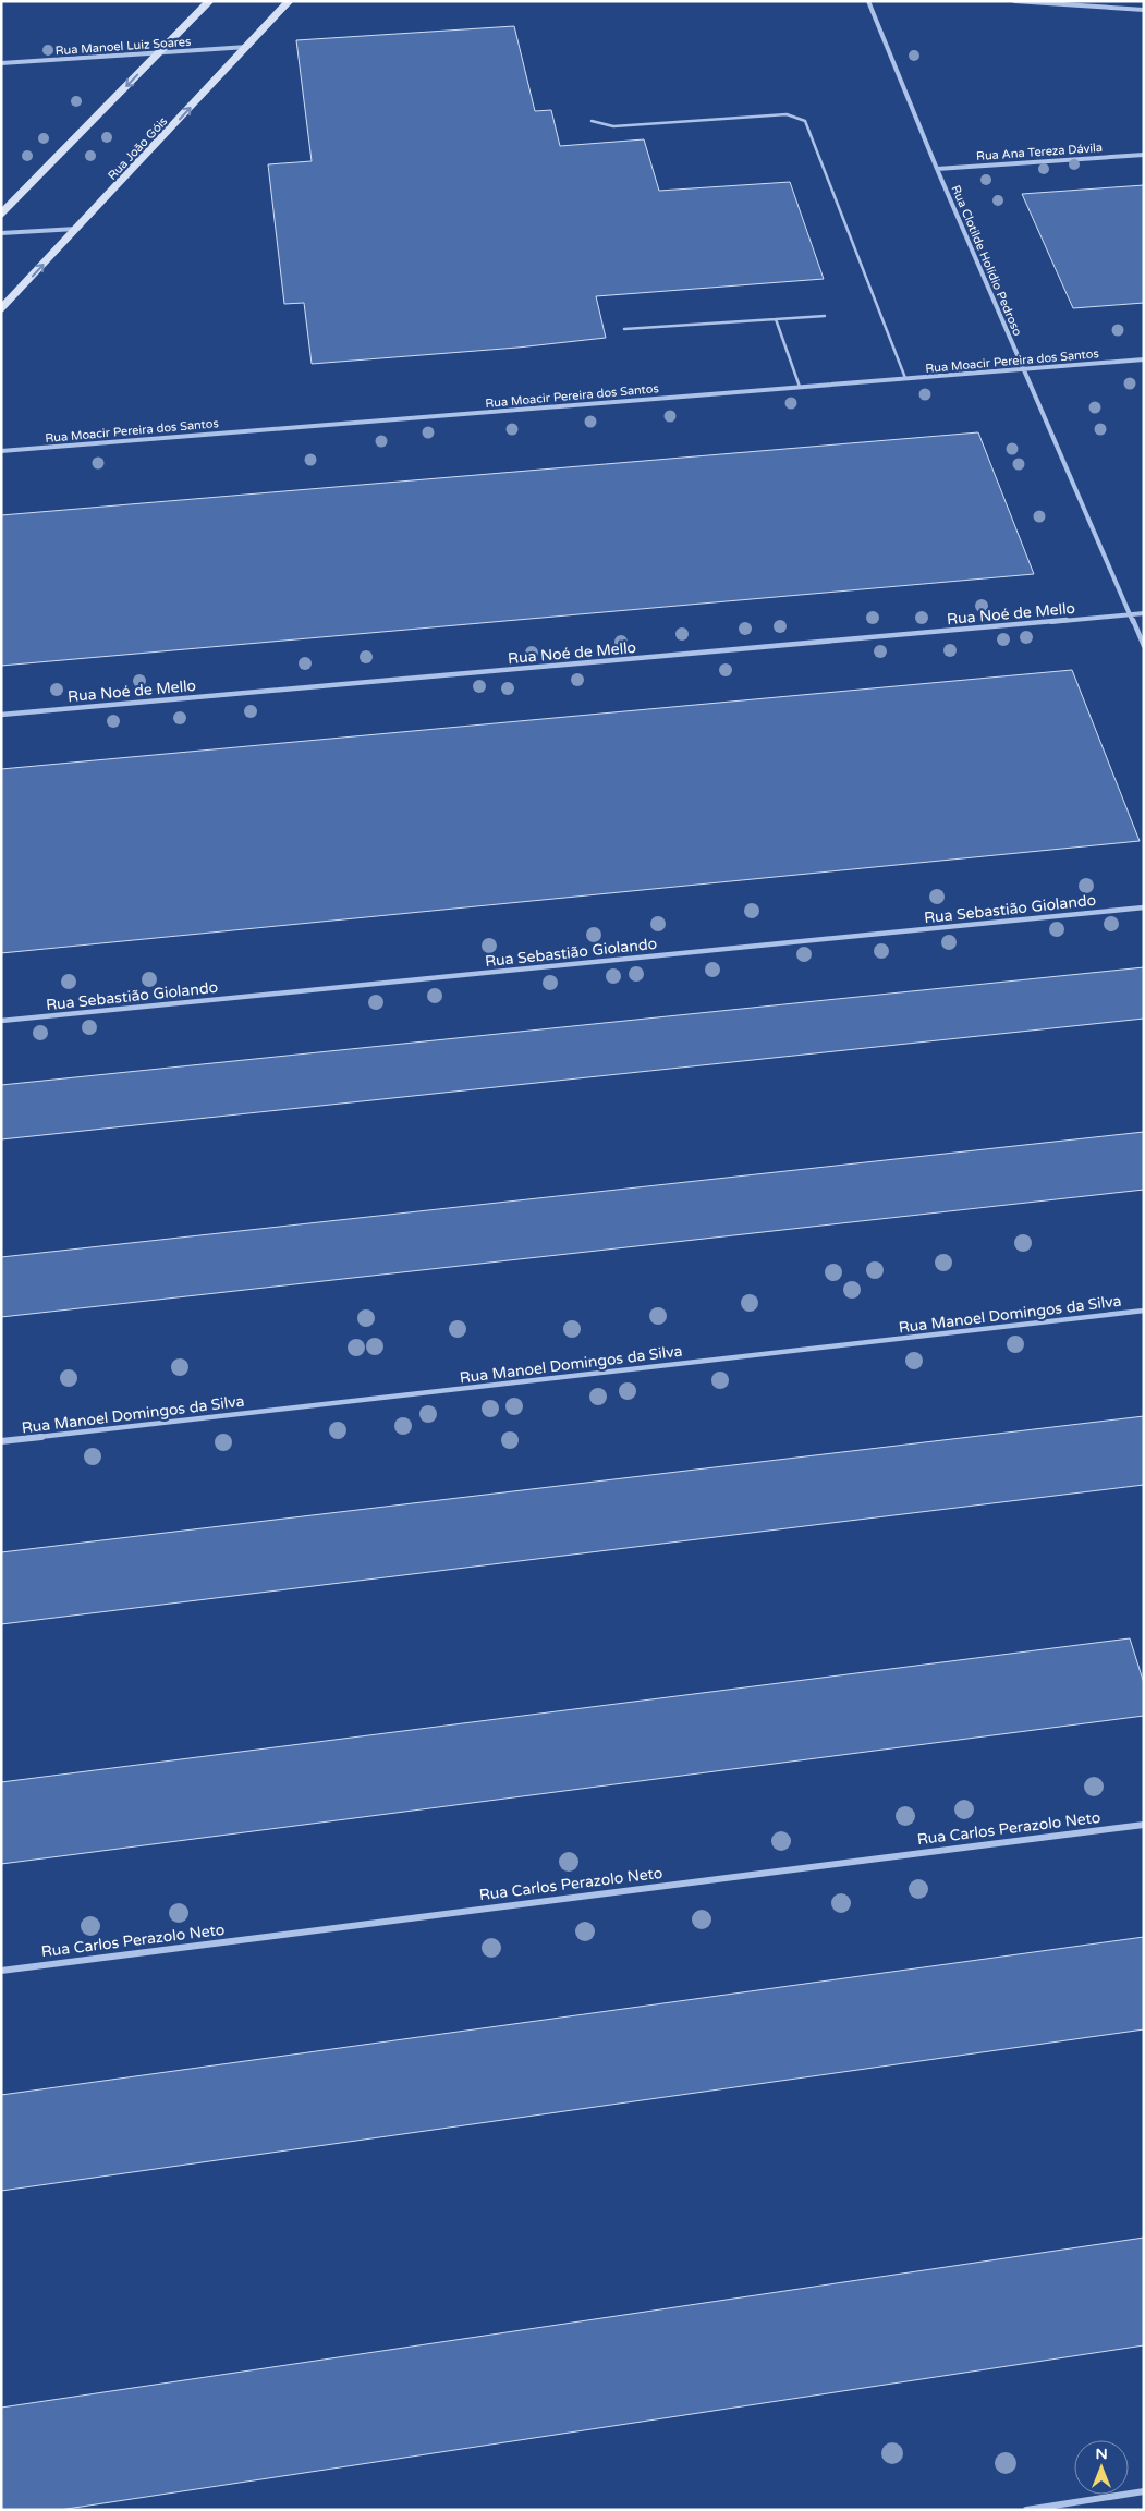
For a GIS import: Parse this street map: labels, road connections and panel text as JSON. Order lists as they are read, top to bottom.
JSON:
{
  "streets": {
    "street": [
      "Rua Manoel Luiz Soares",
      "Rua João Góis",
      "Rua Ana Tereza Dávila",
      "Rua Clotilde Holídio Pedroso",
      "Rua Moacir Pereira dos Santos",
      "Rua Noé de Mello",
      "Rua Sebastião Giolando",
      "Rua Manoel Domingos da Silva",
      "Rua Carlos Perazolo Neto"
    ]
  },
  "crossings": [
    ["Rua Manoel Luiz Soares", "Rua João Góis"],
    ["Rua Ana Tereza Dávila", "Rua Clotilde Holídio Pedroso"],
    ["Rua Clotilde Holídio Pedroso", "Rua Moacir Pereira dos Santos"],
    ["Rua Clotilde Holídio Pedroso", "Rua Noé de Mello"]
  ],
  "north": "top"
}
